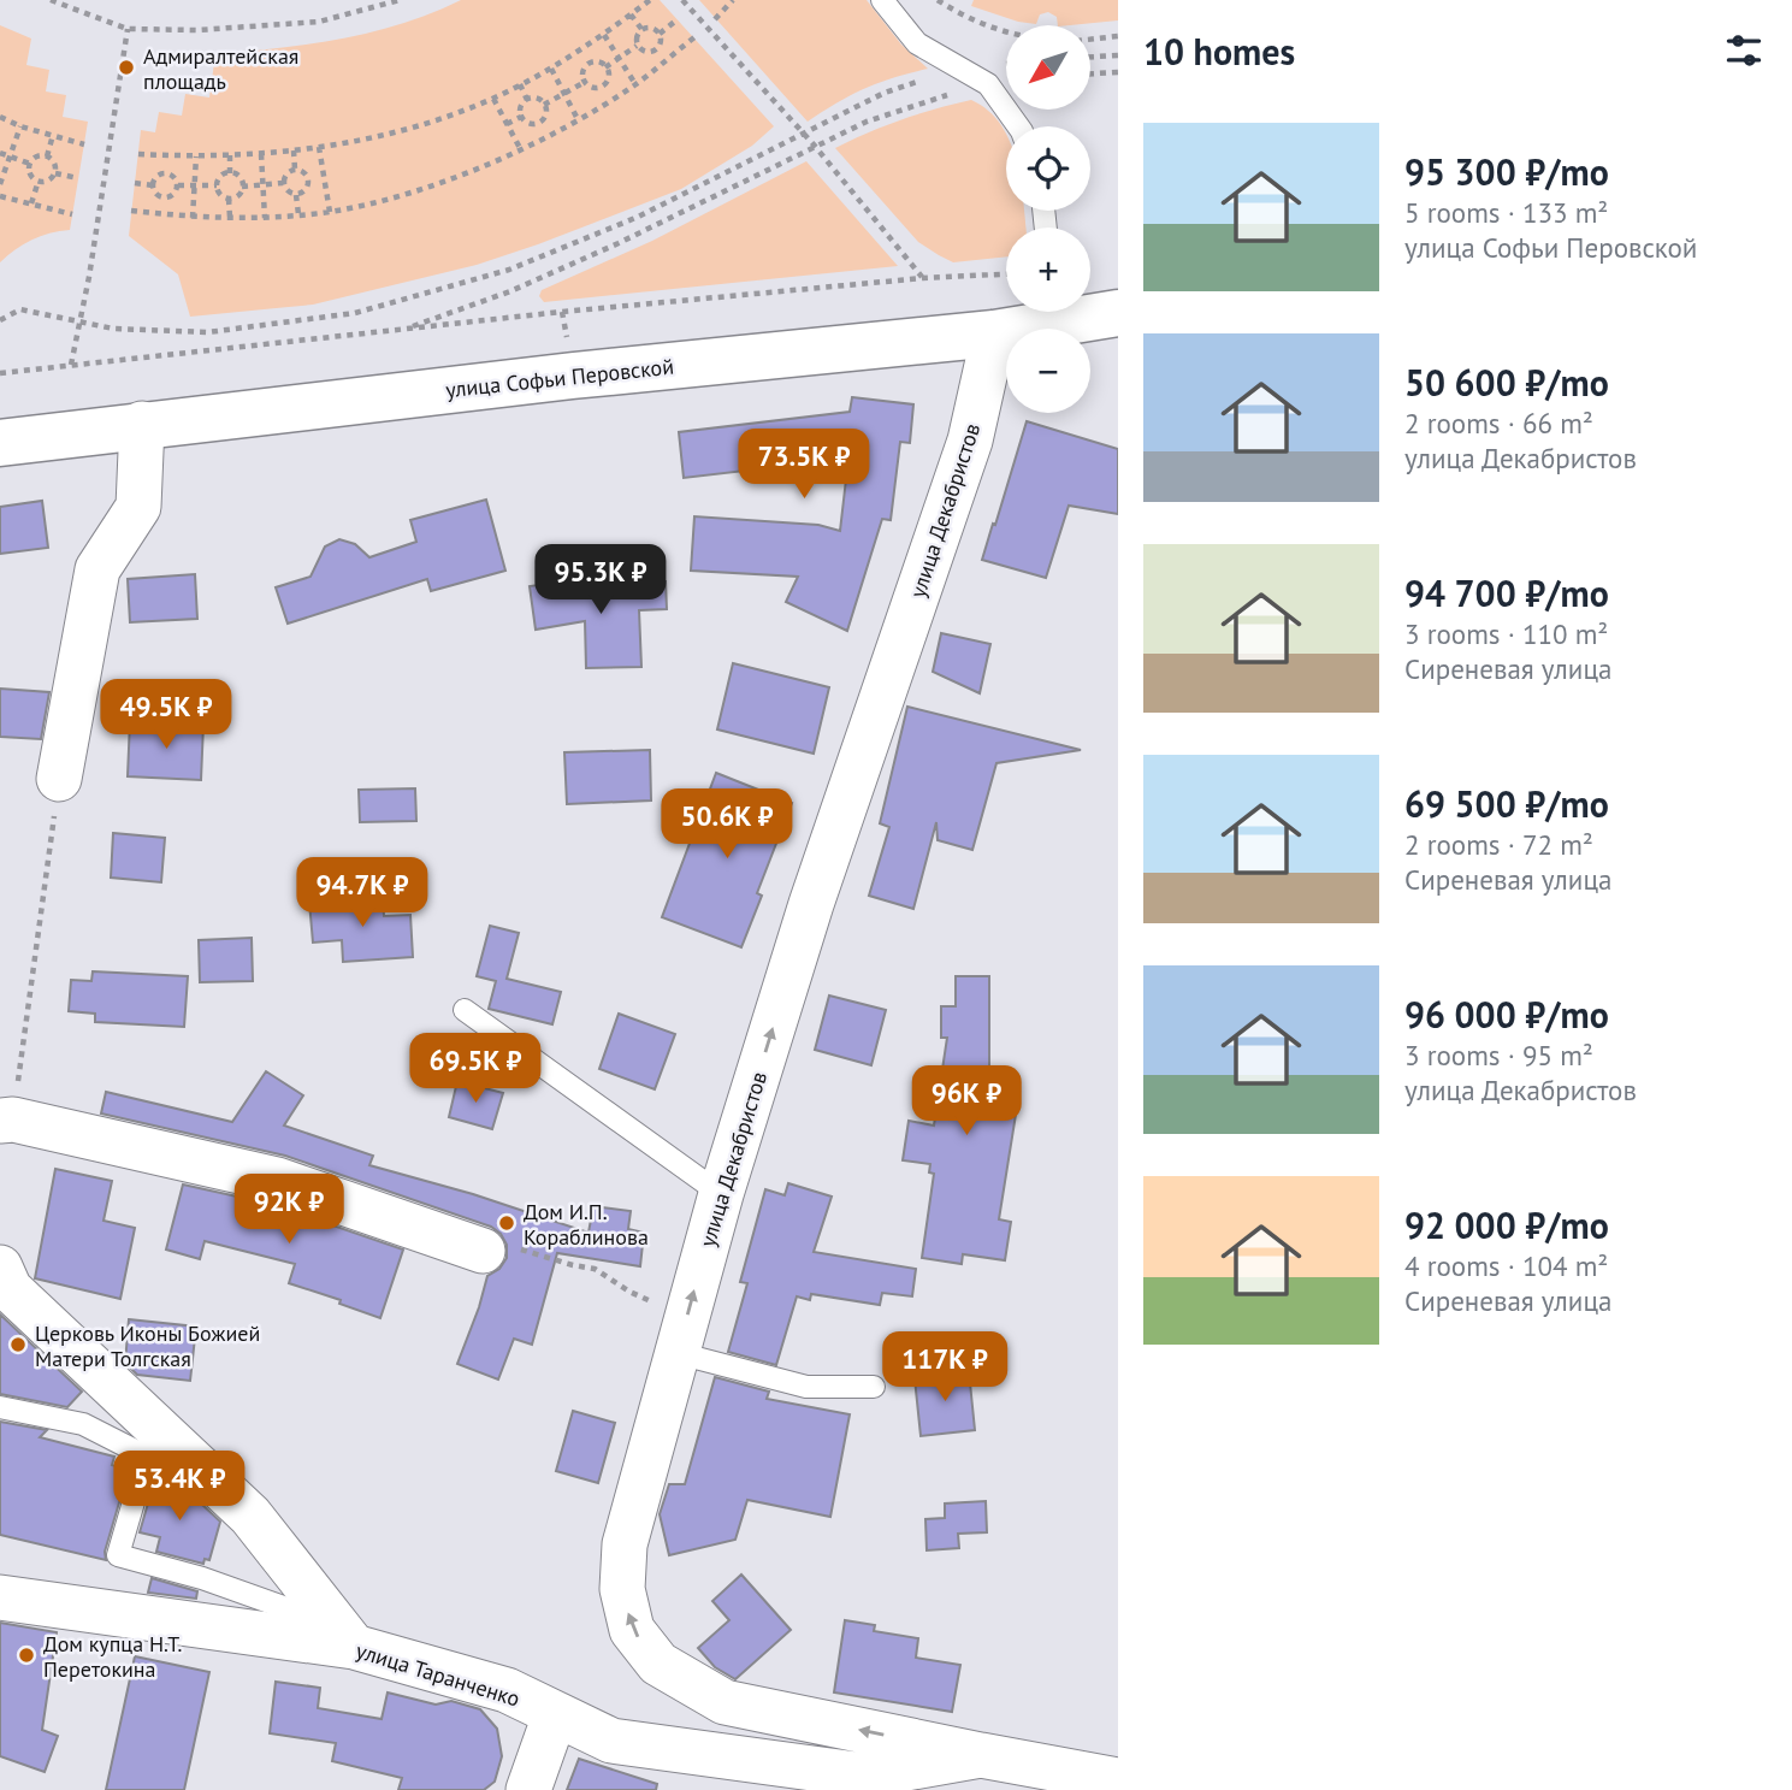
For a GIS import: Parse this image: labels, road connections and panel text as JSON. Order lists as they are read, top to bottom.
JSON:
{
  "streets": {
    "main road": ["улица Софьи Перовской"],
    "street": ["улица Декабристов", "улица Таранченко"]
  },
  "crossings": [
    ["улица Софьи Перовской", "улица Декабристов"],
    ["улица Декабристов", "улица Таранченко"]
  ],
  "one_way": ["улица Декабристов"],
  "places": [
    "Адмиралтейская площадь",
    "Дом И.П. Кораблинова",
    "Церковь Иконы Божией Матери Толгская",
    "Дом купца Н.Т. Перетокина"
  ],
  "north": "bottom left",
  "page": {
    "heading": "10 homes",
    "map_buttons": ["+", "−"],
    "list": [
      {
        "name": "95 300 ₽/mo",
        "note": "5 rooms · 133 m² · улица Софьи Перовской"
      },
      {
        "name": "50 600 ₽/mo",
        "note": "2 rooms · 66 m² · улица Декабристов"
      },
      {
        "name": "94 700 ₽/mo",
        "note": "3 rooms · 110 m² · Сиреневая улица"
      },
      {
        "name": "69 500 ₽/mo",
        "note": "2 rooms · 72 m² · Сиреневая улица"
      },
      {
        "name": "96 000 ₽/mo",
        "note": "3 rooms · 95 m² · улица Декабристов"
      },
      {
        "name": "92 000 ₽/mo",
        "note": "4 rooms · 104 m² · Сиреневая улица"
      }
    ],
    "price": [
      "73.5K ₽",
      "95.3K ₽",
      "49.5K ₽",
      "50.6K ₽",
      "94.7K ₽",
      "69.5K ₽",
      "96K ₽",
      "92K ₽",
      "117K ₽",
      "53.4K ₽"
    ]
  }
}
